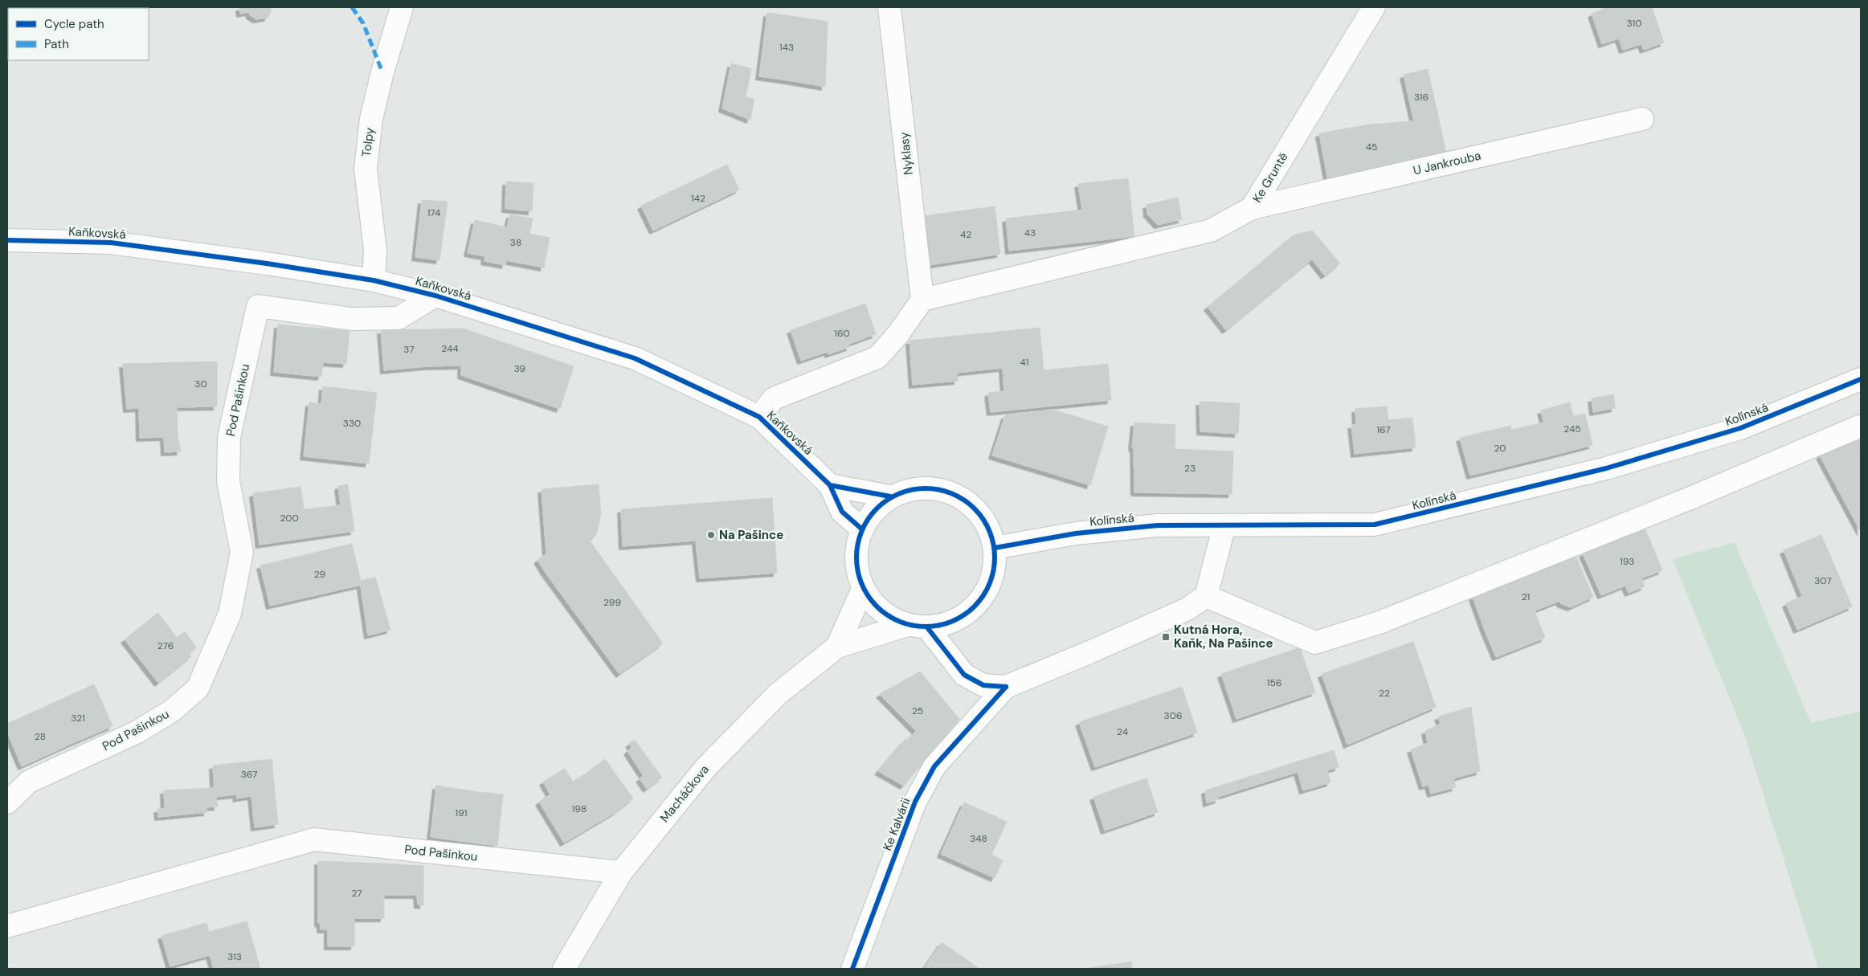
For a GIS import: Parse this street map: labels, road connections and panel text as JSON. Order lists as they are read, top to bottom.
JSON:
{
  "streets": {
    "street": [
      "Tolpy",
      "Nyklasy",
      "U Jankrouba",
      "Ke Gruntě",
      "Kaňkovská",
      "Pod Pašinkou",
      "Kolínská",
      "Macháčkova",
      "Ke Kalvárii"
    ]
  },
  "crossings": [
    ["Tolpy", "Kaňkovská"],
    ["Nyklasy", "Ke Gruntě"],
    ["U Jankrouba", "Ke Gruntě"],
    ["Kaňkovská", "Pod Pašinkou"],
    ["Pod Pašinkou", "Macháčkova"]
  ],
  "places": {
    "other": ["Na Pašince"],
    "transit": ["Kutná Hora, Kaňk, Na Pašince"]
  },
  "house_numbers": [
    "310",
    "143",
    "316",
    "45",
    "142",
    "174",
    "43",
    "42",
    "38",
    "160",
    "244",
    "37",
    "41",
    "39",
    "30",
    "330",
    "245",
    "167",
    "20",
    "23",
    "200",
    "193",
    "29",
    "307",
    "21",
    "299",
    "276",
    "156",
    "22",
    "25",
    "306",
    "321",
    "24",
    "28",
    "367",
    "198",
    "191",
    "348",
    "27",
    "313"
  ],
  "legend": ["Cycle path", "Path"]
}
